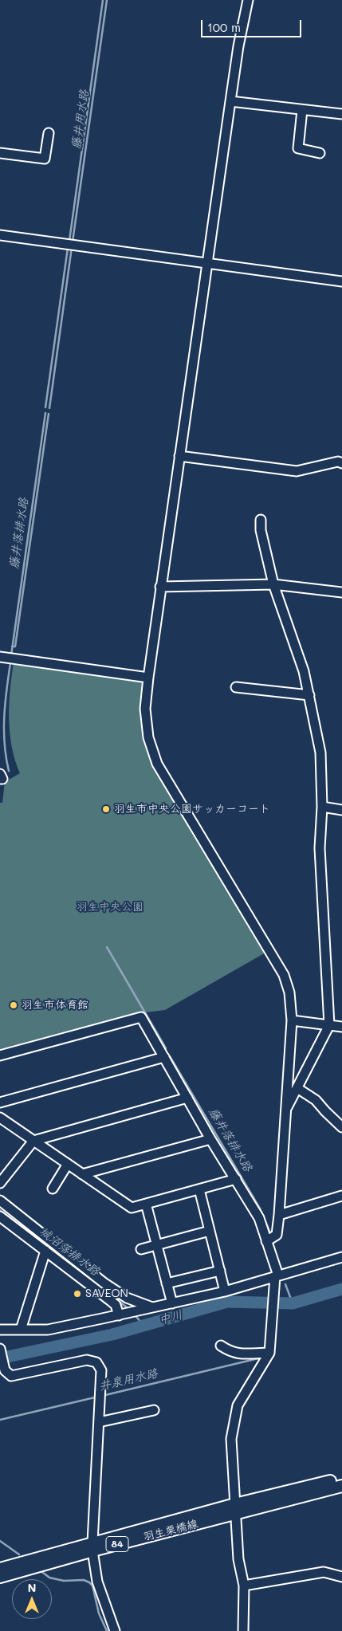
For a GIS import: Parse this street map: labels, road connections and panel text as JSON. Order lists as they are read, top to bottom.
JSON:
{
  "streets": {
    "main road": ["羽生栗橋線", "84"]
  },
  "water": [
    "藤井用水路",
    "藤井落排水路",
    "城沼落排水路",
    "中川",
    "井泉用水路"
  ],
  "parks": ["羽生中央公園"],
  "places": ["羽生市中央公園サッカーコート", "羽生市体育館", "SAVEON"],
  "scale_bar": "100 m",
  "north": "top"
}
